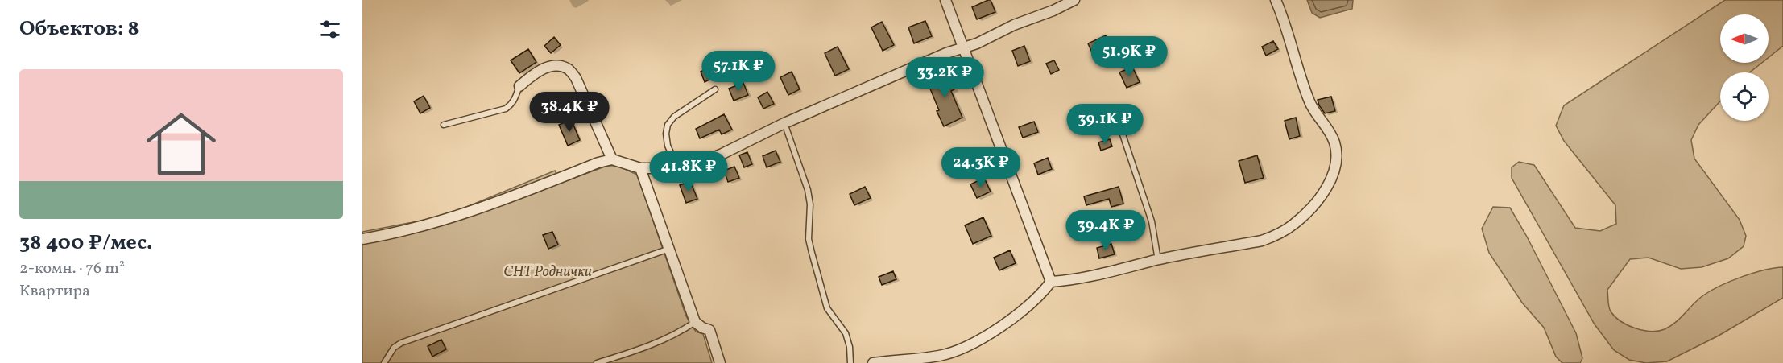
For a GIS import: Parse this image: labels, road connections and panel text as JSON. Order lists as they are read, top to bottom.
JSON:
{
  "parks": ["СНТ Роднички"],
  "north": "left",
  "page": {
    "heading": "Объектов: 8",
    "price": [
      "51.9K ₽",
      "57.1K ₽",
      "33.2K ₽",
      "38.4K ₽",
      "39.1K ₽",
      "24.3K ₽",
      "41.8K ₽",
      "39.4K ₽"
    ],
    "list": [
      {
        "name": "38 400 ₽/мес.",
        "note": "2-комн. · 76 m² · Квартира"
      }
    ]
  }
}
